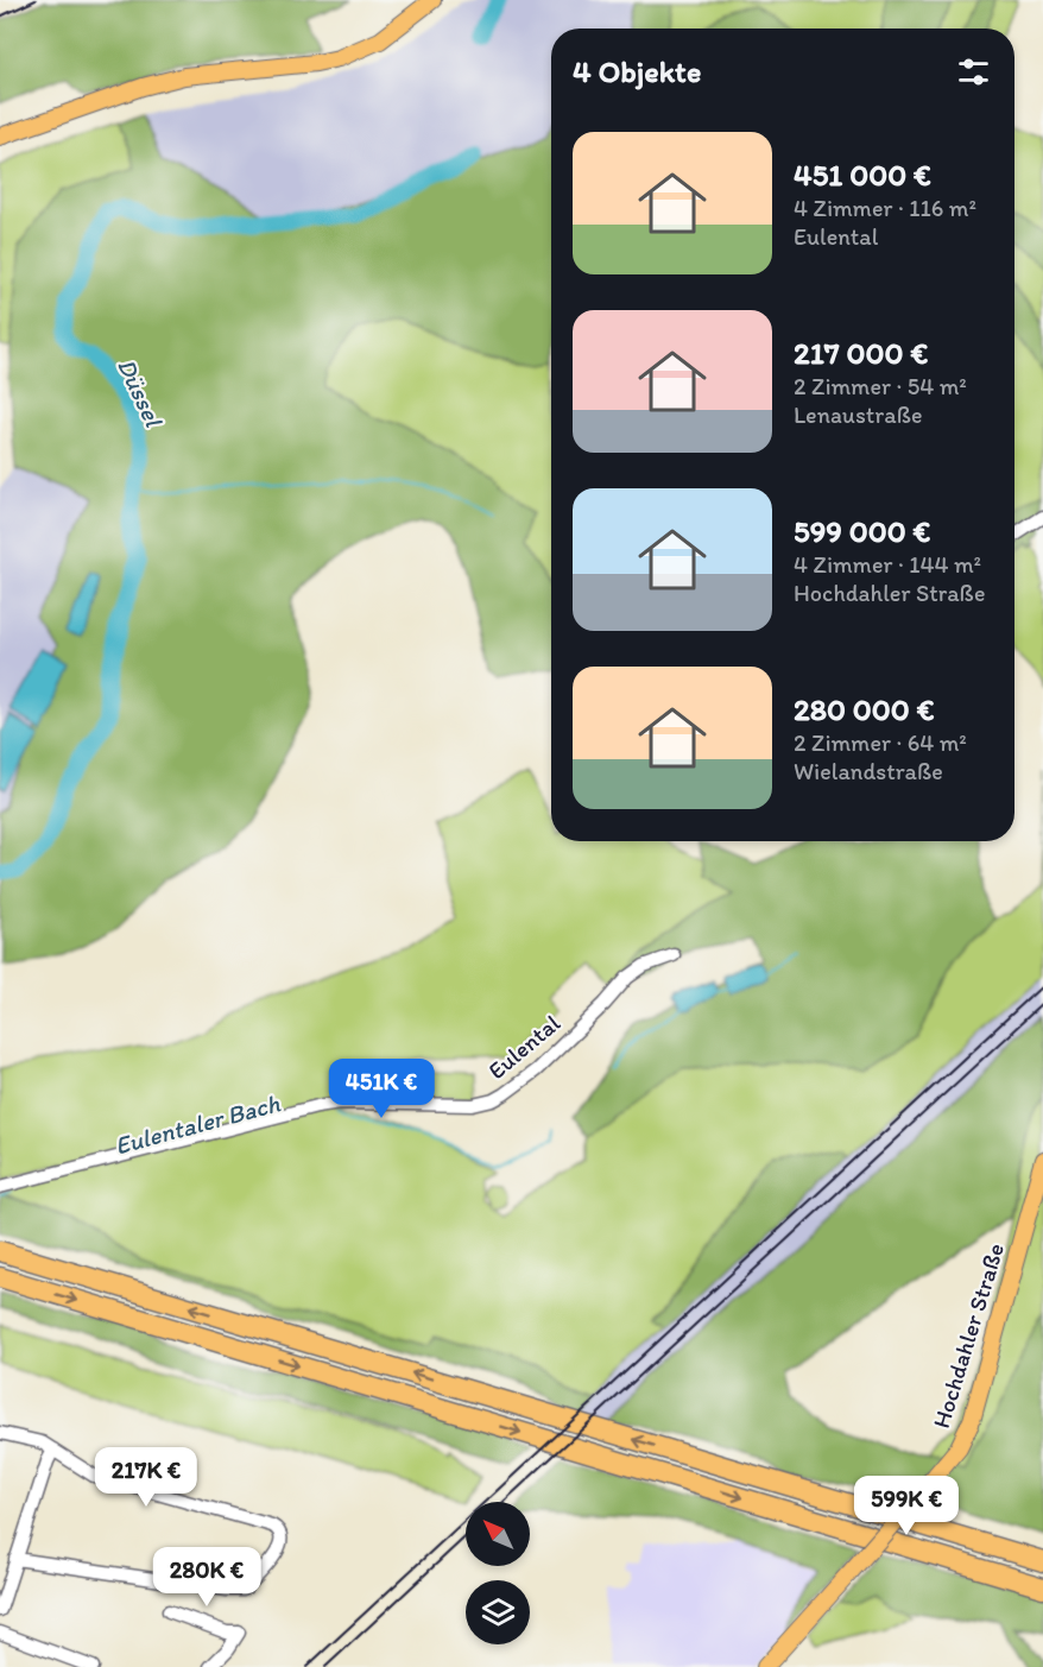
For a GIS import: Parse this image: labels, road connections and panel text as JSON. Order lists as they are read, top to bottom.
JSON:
{
  "streets": {
    "main road": ["Hochdahler Straße"],
    "street": ["Eulental"]
  },
  "water": ["Düssel", "Eulentaler Bach"],
  "north": "top left",
  "page": {
    "heading": "4 Objekte",
    "list": [
      {
        "name": "451 000 €",
        "note": "4 Zimmer · 116 m² · Eulental"
      },
      {
        "name": "217 000 €",
        "note": "2 Zimmer · 54 m² · Lenaustraße"
      },
      {
        "name": "599 000 €",
        "note": "4 Zimmer · 144 m² · Hochdahler Straße"
      },
      {
        "name": "280 000 €",
        "note": "2 Zimmer · 64 m² · Wielandstraße"
      }
    ],
    "price": [
      "451K €",
      "217K €",
      "599K €",
      "280K €"
    ]
  }
}
